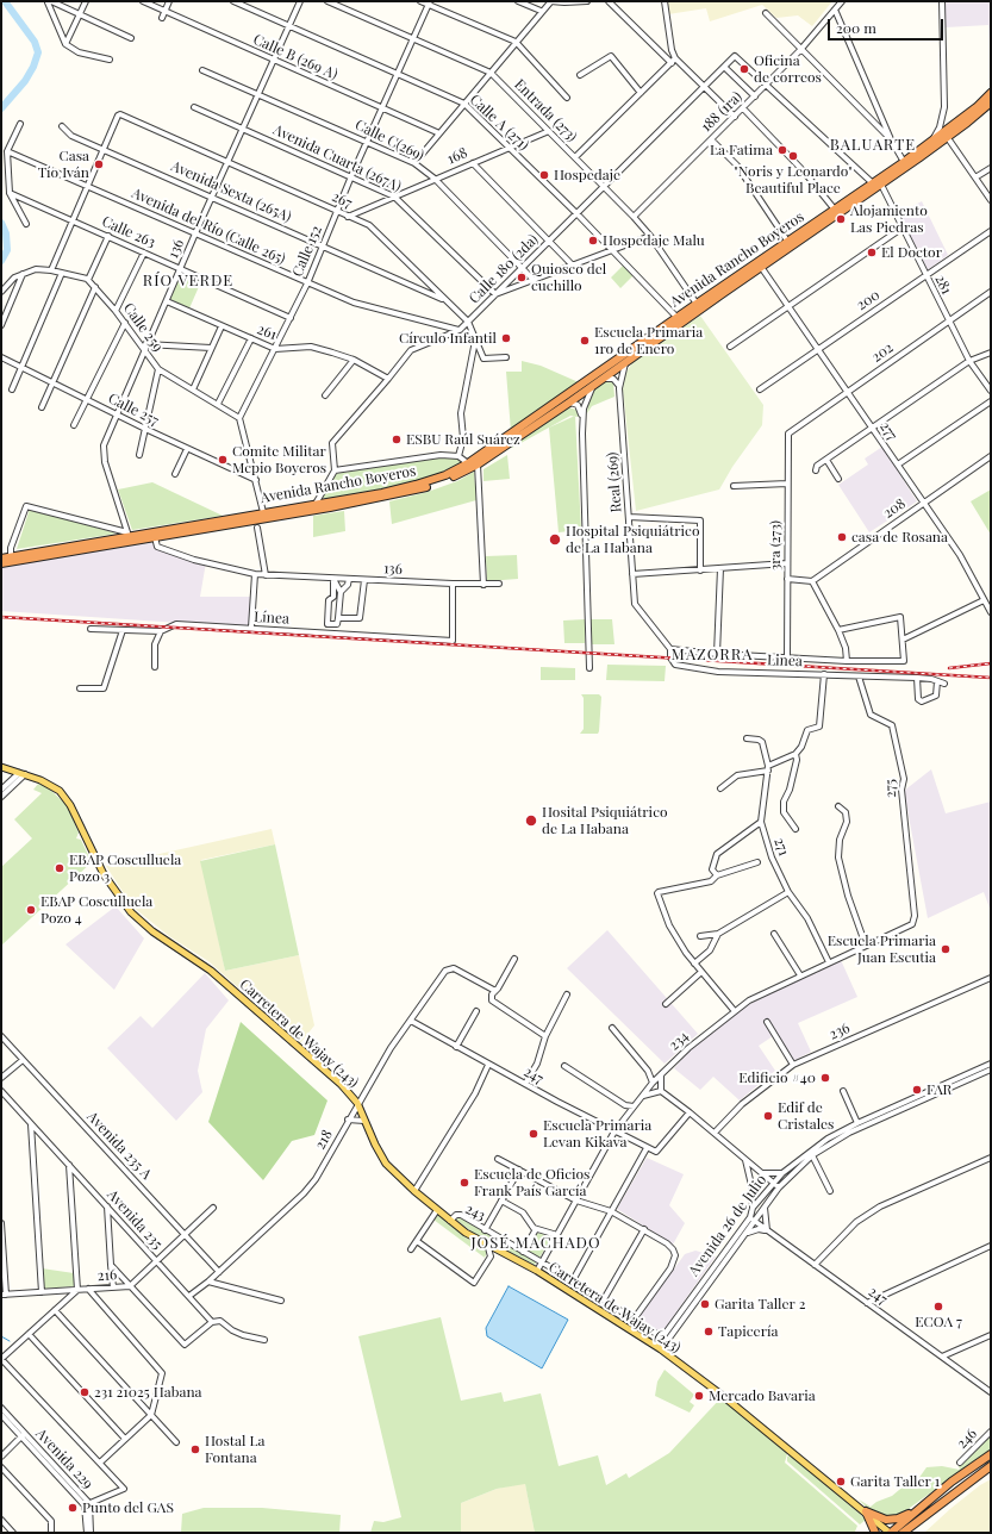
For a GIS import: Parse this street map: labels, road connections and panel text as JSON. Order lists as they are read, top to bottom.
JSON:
{
  "streets": {
    "highway": ["Avenida Rancho Boyeros"],
    "main road": ["Carretera de Wajay (243)"],
    "street": [
      "Calle B (269 A)",
      "Entrada (273)",
      "188 (1ra)",
      "Calle A (271)",
      "Calle C(269)",
      "168",
      "Avenida Cuarta (267A)",
      "Avenida Sexta (265A)",
      "267",
      "Avenida del Río (Calle 265)",
      "Calle 263",
      "136",
      "Calle 152",
      "Calle 180 (2da)",
      "281",
      "200",
      "Calle 259",
      "261",
      "202",
      "Calle 257",
      "277",
      "Real (269)",
      "208",
      "3ra (273)",
      "Línea",
      "Linea",
      "275",
      "271",
      "236",
      "234",
      "247",
      "218",
      "Avenida 235 A",
      "243",
      "Avenida 235",
      "Avenida 26 de Julio",
      "216",
      "246",
      "Avenida 229"
    ]
  },
  "crossings": [
    ["Calle B (269 A)", "136"],
    ["Calle B (269 A)", "Calle 152"],
    ["Entrada (273)", "188 (1ra)"],
    ["Entrada (273)", "168"],
    ["Entrada (273)", "Calle 152"],
    ["Entrada (273)", "Avenida Rancho Boyeros"],
    ["Entrada (273)", "Calle 180 (2da)"],
    ["188 (1ra)", "Calle 180 (2da)"],
    ["Calle A (271)", "168"],
    ["Calle A (271)", "136"],
    ["Calle A (271)", "Calle 152"],
    ["Calle A (271)", "Avenida Rancho Boyeros"],
    ["Calle A (271)", "Calle 180 (2da)"],
    ["Calle C(269)", "168"],
    ["Calle C(269)", "136"],
    ["Calle C(269)", "Calle 152"],
    ["Calle C(269)", "Calle 180 (2da)"],
    ["168", "Avenida Cuarta (267A)"],
    ["168", "267"],
    ["Avenida Cuarta (267A)", "136"],
    ["Avenida Cuarta (267A)", "Calle 152"],
    ["Avenida Cuarta (267A)", "Calle 180 (2da)"],
    ["Avenida Sexta (265A)", "267"],
    ["Avenida Sexta (265A)", "136"],
    ["Avenida Sexta (265A)", "Calle 152"],
    ["267", "136"],
    ["267", "Calle 152"],
    ["267", "Calle 180 (2da)"],
    ["Avenida del Río (Calle 265)", "136"],
    ["Avenida del Río (Calle 265)", "Calle 152"],
    ["Avenida del Río (Calle 265)", "Calle 180 (2da)"],
    ["Calle 263", "136"],
    ["Calle 263", "Calle 152"],
    ["136", "Avenida Rancho Boyeros"],
    ["136", "Calle 259"],
    ["136", "261"],
    ["136", "Calle 257"],
    ["136", "Línea"],
    ["Calle 152", "Calle 259"],
    ["Calle 152", "261"],
    ["Avenida Rancho Boyeros", "281"],
    ["Avenida Rancho Boyeros", "277"],
    ["Avenida Rancho Boyeros", "Real (269)"],
    ["Calle 180 (2da)", "261"],
    ["281", "200"],
    ["281", "202"],
    ["200", "277"],
    ["202", "277"],
    ["202", "3ra (273)"],
    ["277", "208"],
    ["Real (269)", "Linea"],
    ["3ra (273)", "Linea"],
    ["Linea", "275"],
    ["275", "234"],
    ["271", "234"],
    ["Carretera de Wajay (243)", "234"],
    ["Carretera de Wajay (243)", "218"],
    ["Carretera de Wajay (243)", "243"],
    ["Carretera de Wajay (243)", "Avenida 26 de Julio"],
    ["234", "247"],
    ["234", "243"],
    ["247", "218"],
    ["247", "Avenida 26 de Julio"],
    ["218", "Avenida 235 A"],
    ["218", "Avenida 235"],
    ["Avenida 235 A", "216"],
    ["243", "Avenida 26 de Julio"],
    ["Avenida 235", "216"]
  ],
  "districts": [
    "BALUARTE",
    "RÍO VERDE",
    "MAZORRA",
    "JOSÉ MACHADO"
  ],
  "places": [
    "Oficina de correos",
    "La Fatima",
    "\"Noris y Leonardo\" Beautiful Place",
    "Casa Tío Iván",
    "Hospedaje",
    "Alojamiento Las Piedras",
    "Hospedaje Malu",
    "El Doctor",
    "Quiosco del cuchillo",
    "Círculo Infantil",
    "Escuela Primaria 1ro de Enero",
    "ESBU Raúl Suárez",
    "Comite Militar Mcpio Boyeros",
    "casa de Rosana",
    "Hospital Psiquiátrico de La Habana",
    "Hosital Psiquiátrico de La Habana",
    "EBAP Cosculluela Pozo 3",
    "EBAP Cosculluela Pozo 4",
    "Escuela Primaria Juan Escutia",
    "Edificio #40",
    "FAR",
    "Edif de Cristales",
    "Escuela Primaria Levan Kikava",
    "Escuela de Oficios Frank País García",
    "Garita Taller 2",
    "ECOA 7",
    "Tapicería",
    "231 21025 Habana",
    "Mercado Bavaria",
    "Hostal La Fontana",
    "Garita Taller 1",
    "Punto del GAS"
  ],
  "scale_bar": "200 m"
}
